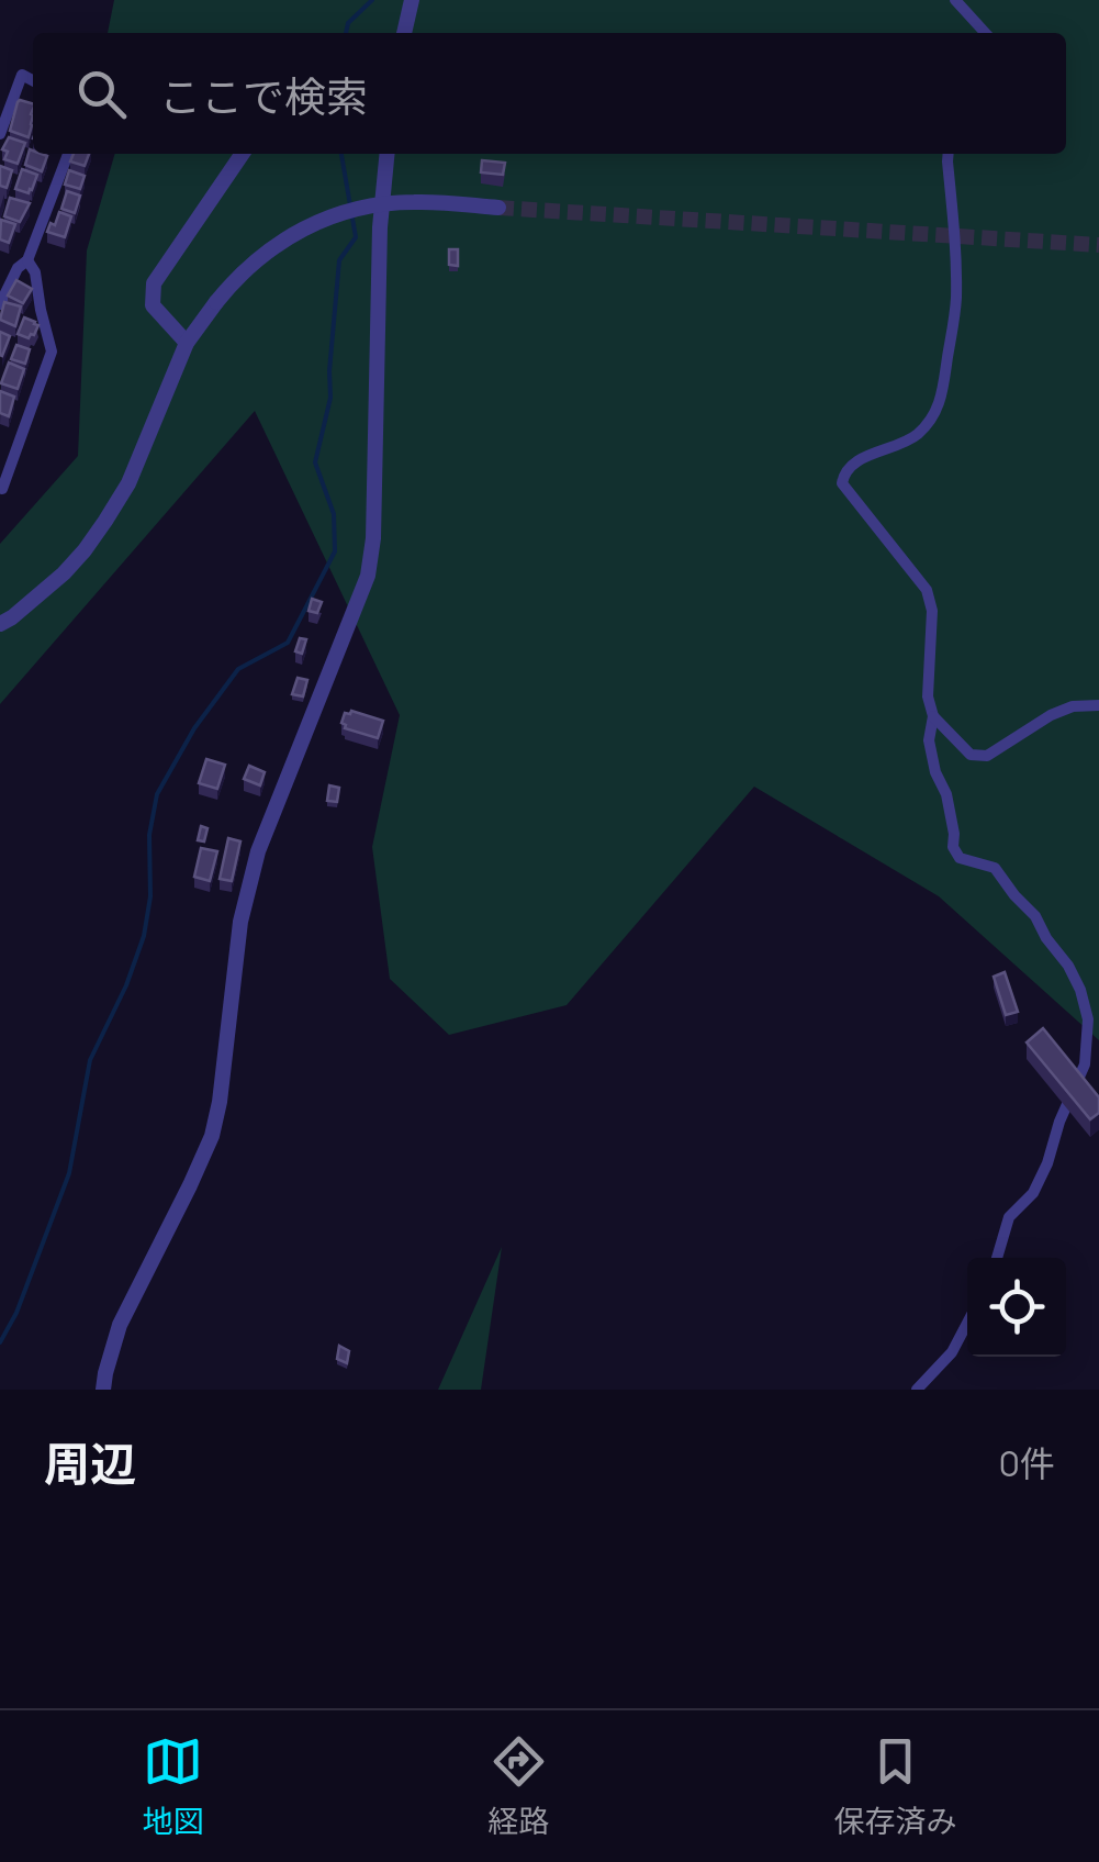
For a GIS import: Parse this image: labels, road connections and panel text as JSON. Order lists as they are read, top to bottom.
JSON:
{
  "page": {
    "search": "ここで検索",
    "heading": ["周辺", "0件"],
    "nav": ["地図", "経路", "保存済み"]
  }
}
